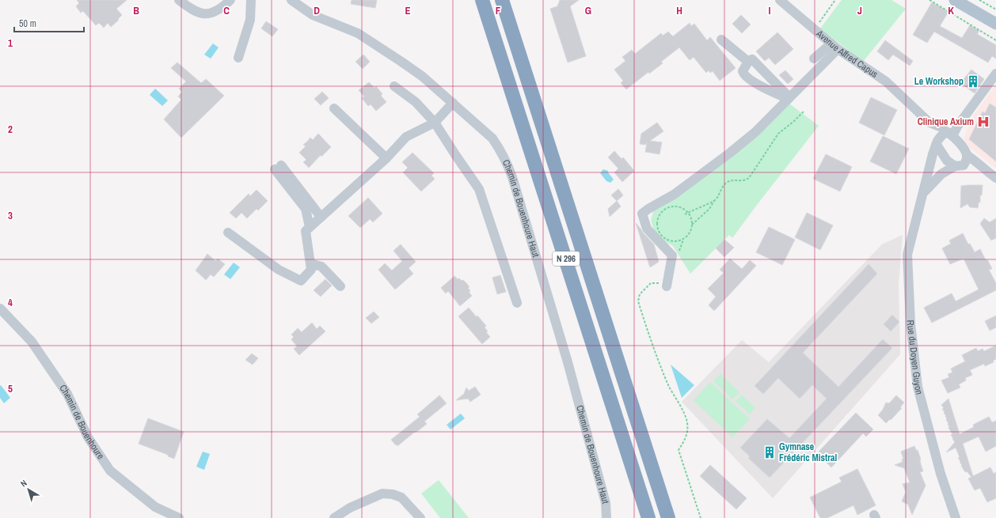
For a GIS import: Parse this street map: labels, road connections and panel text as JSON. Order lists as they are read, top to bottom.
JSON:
{
  "streets": {
    "highway": ["N 296"],
    "street": [
      "Avenue Alfred Capus",
      "Chemin de Bouenhoure Haut",
      "Rue du Doyen Guyon",
      "Chemin de Bouenhoure"
    ]
  },
  "places": {
    "building": ["Le Workshop", "Gymnase Frédéric Mistral"],
    "hospital": ["Clinique Axium"]
  },
  "scale_bar": "50 m",
  "north": "top left",
  "grid": {
    "columns": [
      "B",
      "C",
      "D",
      "E",
      "F",
      "G",
      "H",
      "I",
      "J",
      "K"
    ],
    "rows": [
      "1",
      "2",
      "3",
      "4",
      "5"
    ]
  }
}
